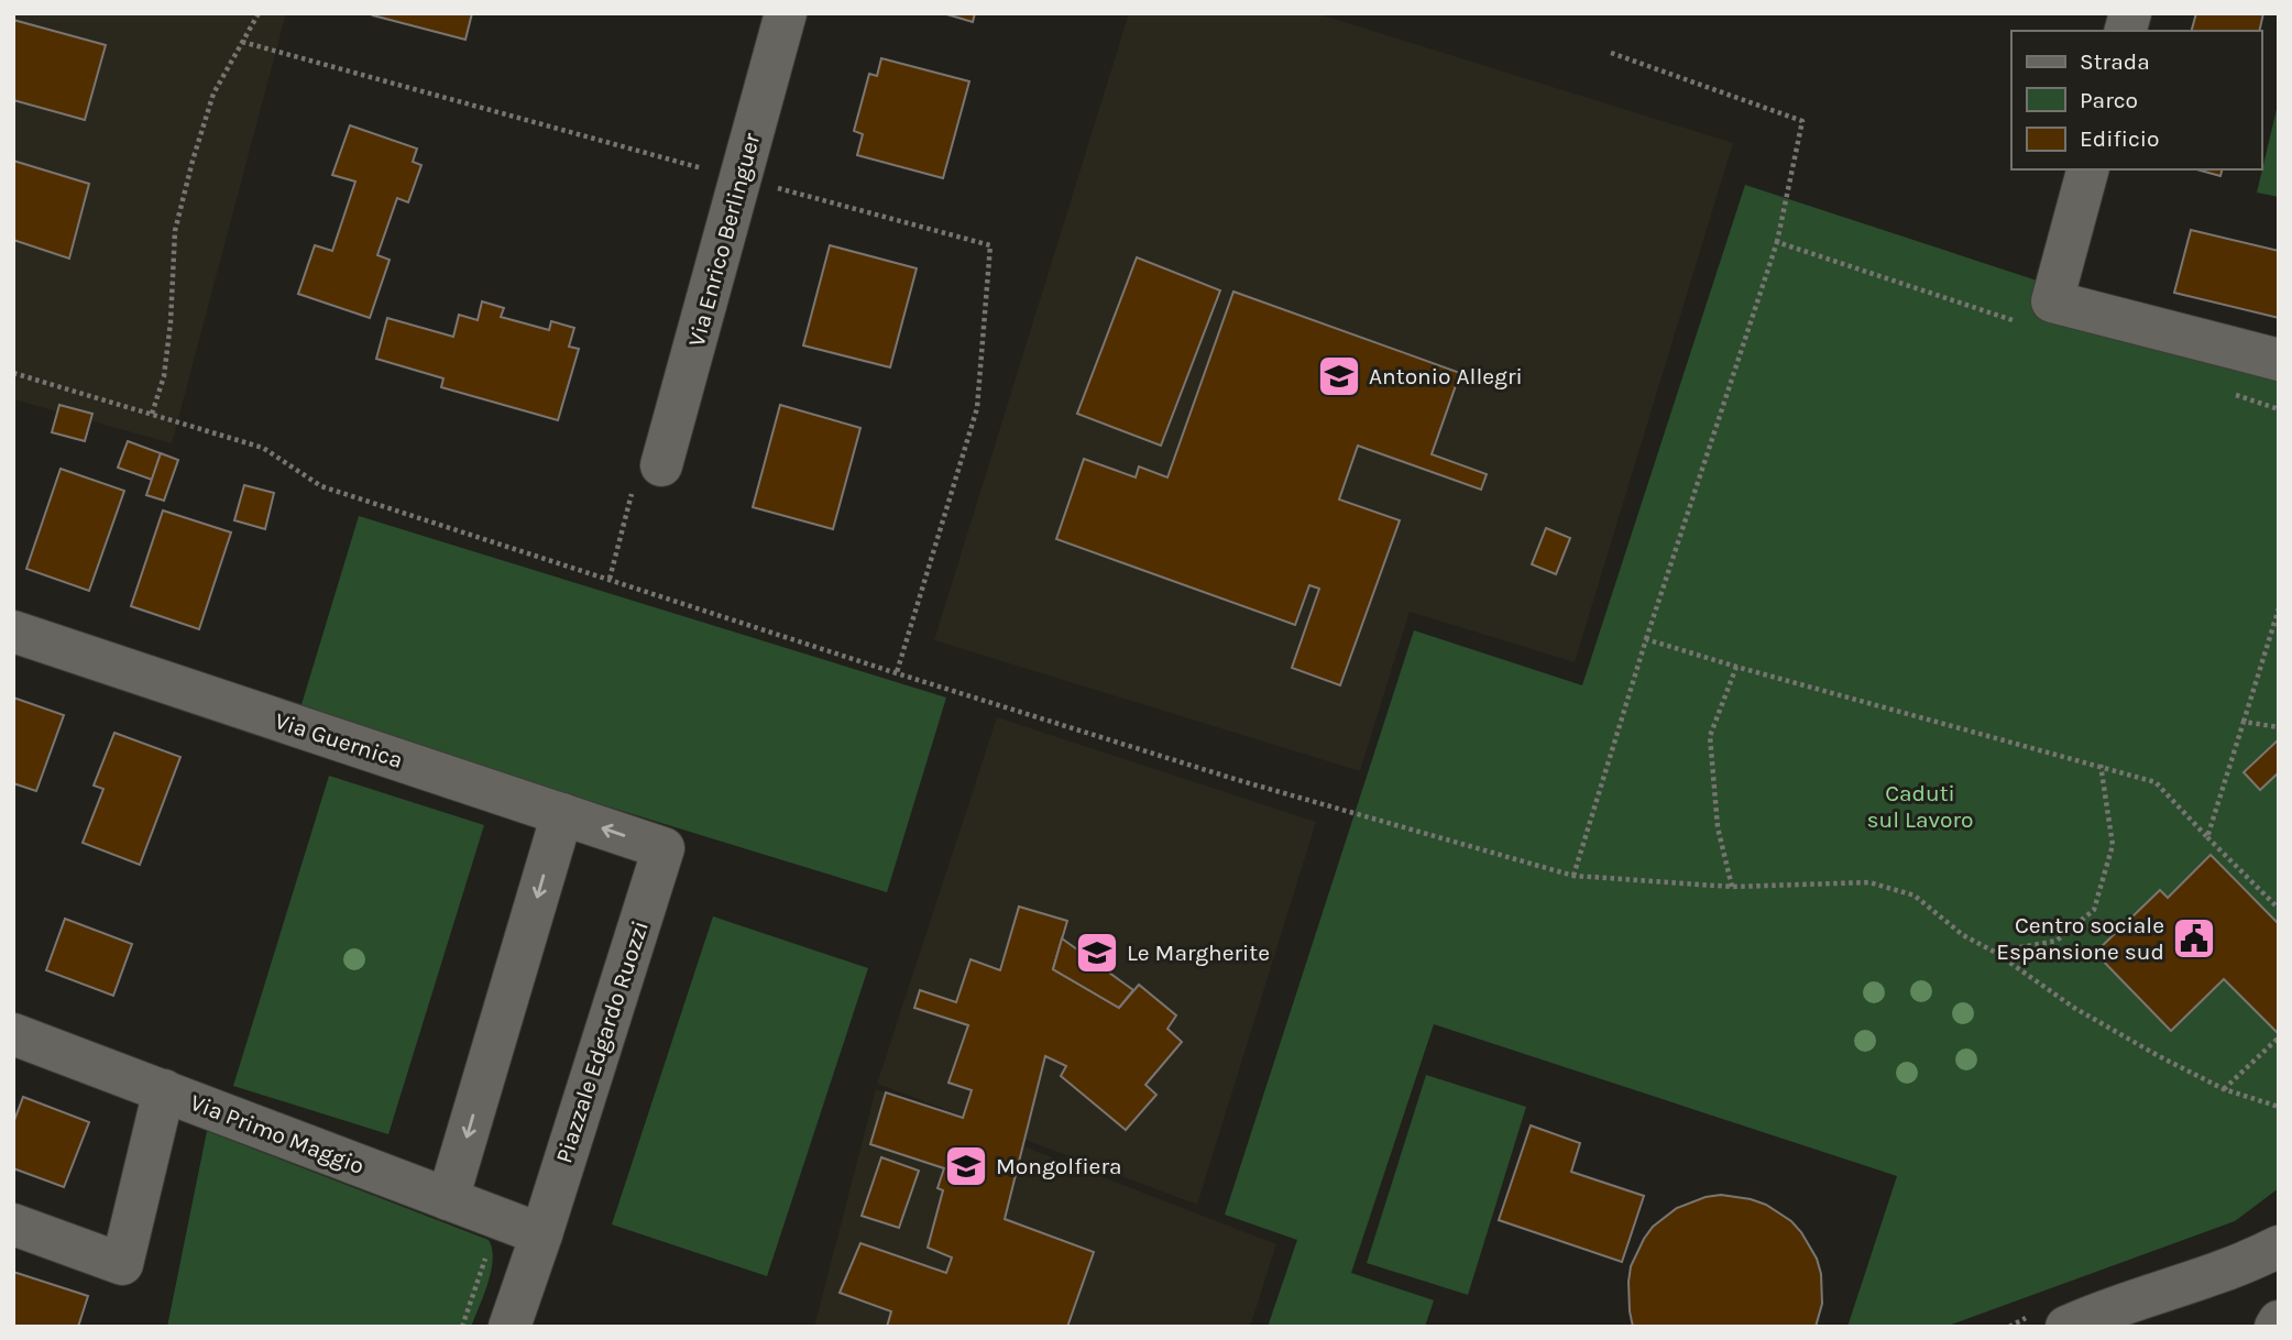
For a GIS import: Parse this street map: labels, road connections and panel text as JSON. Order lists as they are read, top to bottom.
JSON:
{
  "streets": {
    "street": [
      "Via Enrico Berlinguer",
      "Via Guernica",
      "Piazzale Edgardo Ruozzi",
      "Via Primo Maggio"
    ]
  },
  "crossings": [
    ["Via Guernica", "Piazzale Edgardo Ruozzi"],
    ["Piazzale Edgardo Ruozzi", "Via Primo Maggio"]
  ],
  "parks": ["Caduti sul Lavoro"],
  "places": {
    "school or university": ["Antonio Allegri", "Le Margherite", "Mongolfiera"],
    "public building": ["Centro sociale Espansione sud"]
  },
  "legend": ["Strada", "Parco", "Edificio"]
}
